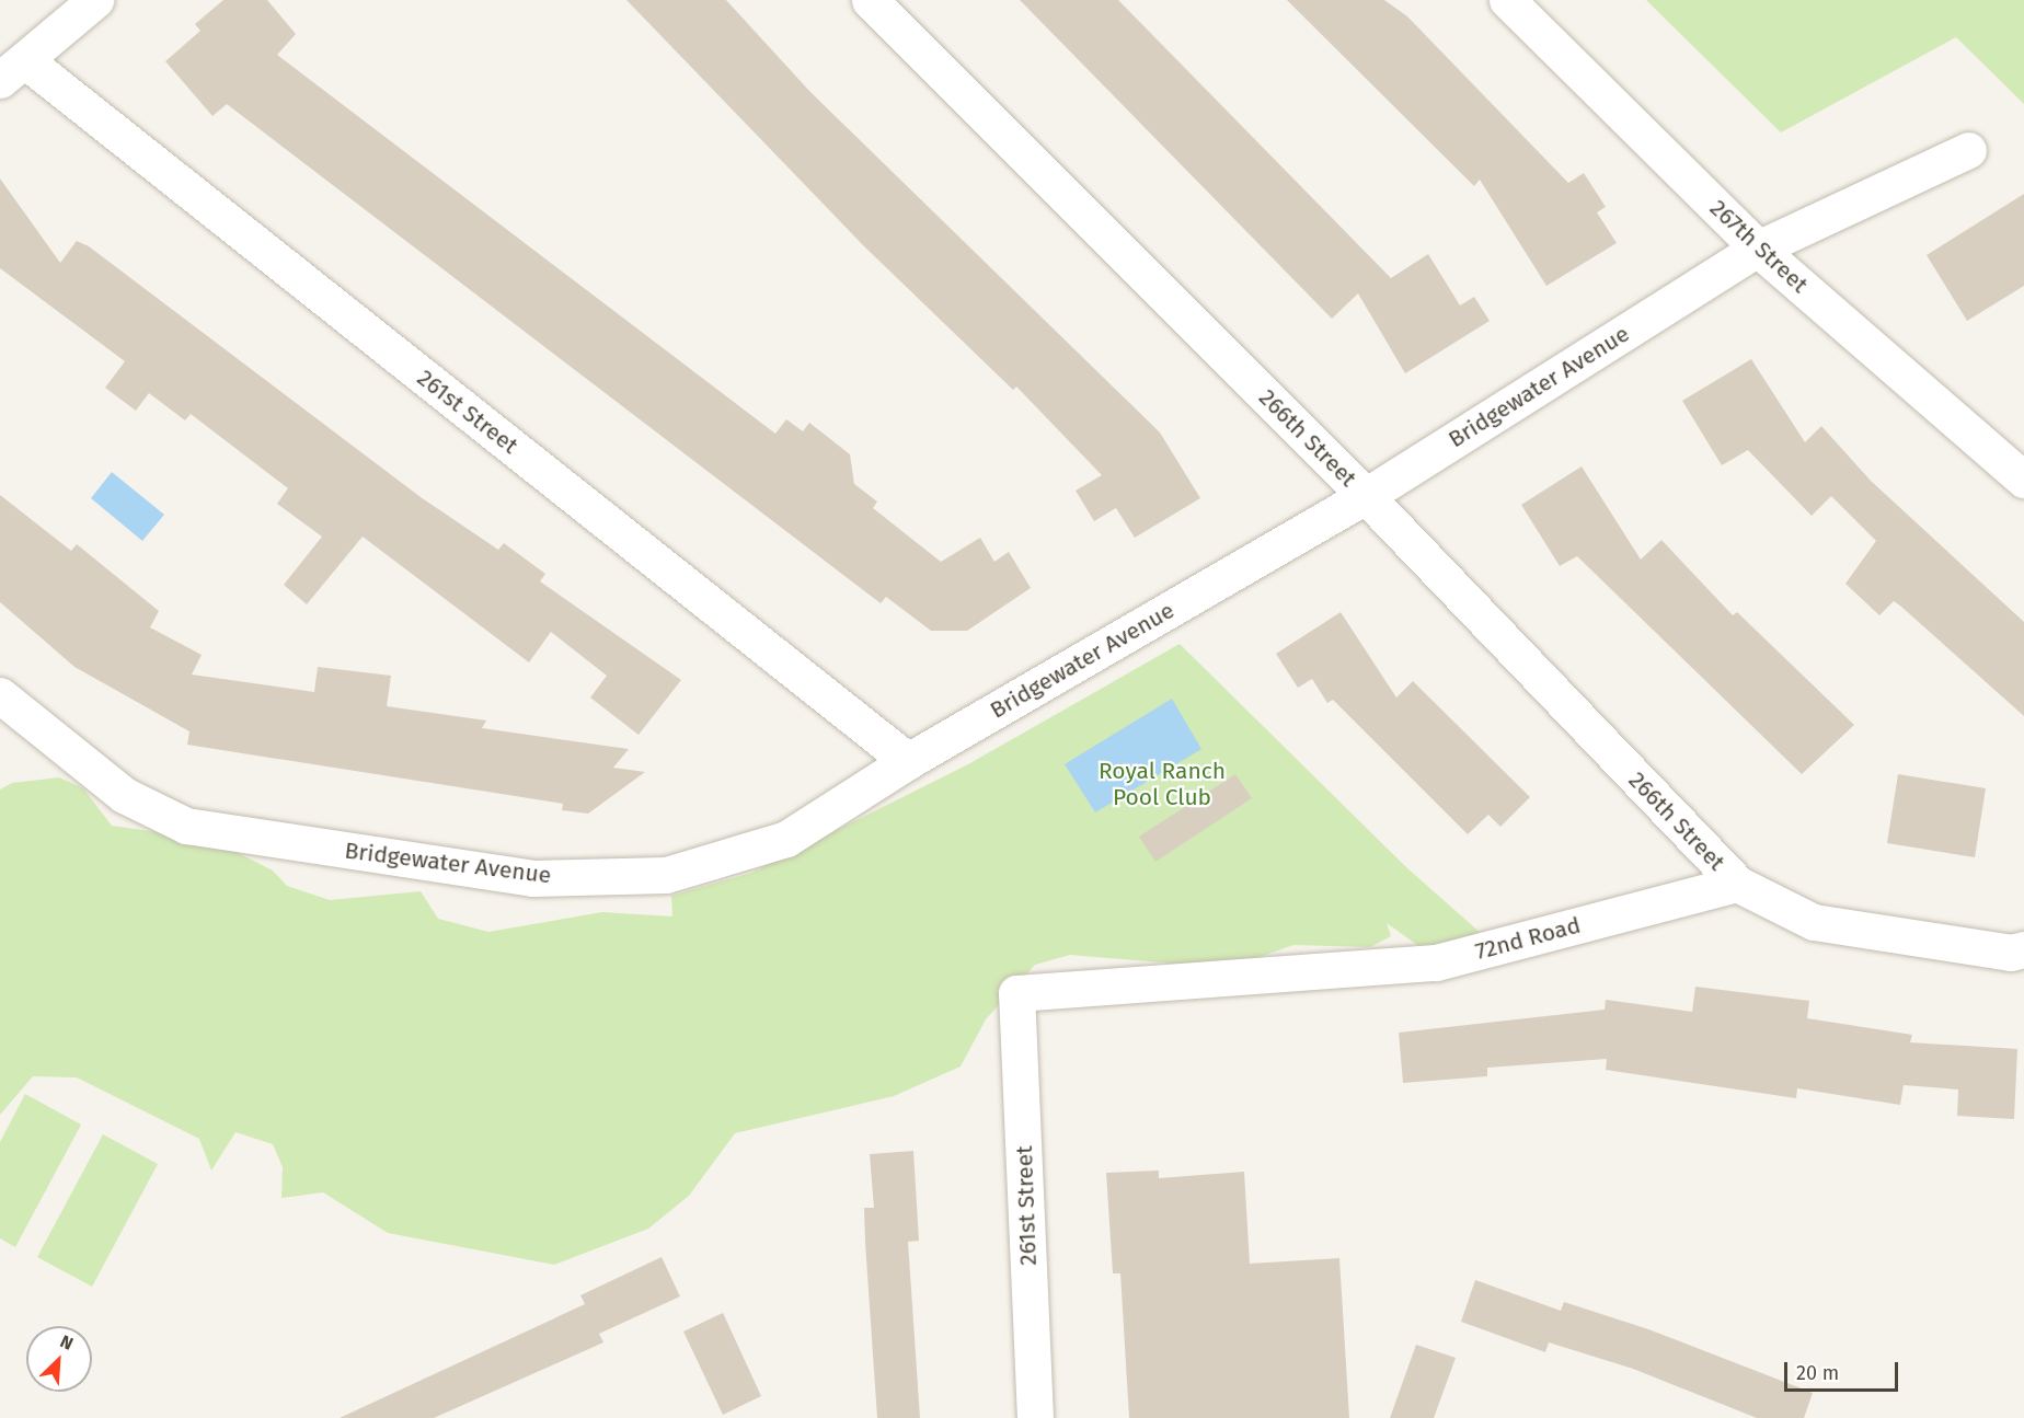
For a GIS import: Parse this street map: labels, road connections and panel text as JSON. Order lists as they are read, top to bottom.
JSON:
{
  "streets": {
    "street": [
      "267th Street",
      "Bridgewater Avenue",
      "261st Street",
      "266th Street",
      "72nd Road"
    ]
  },
  "crossings": [
    ["267th Street", "Bridgewater Avenue"],
    ["Bridgewater Avenue", "261st Street"],
    ["Bridgewater Avenue", "266th Street"],
    ["261st Street", "72nd Road"],
    ["266th Street", "72nd Road"]
  ],
  "parks": ["Royal Ranch Pool Club"],
  "scale_bar": "20 m",
  "north": "top right"
}
